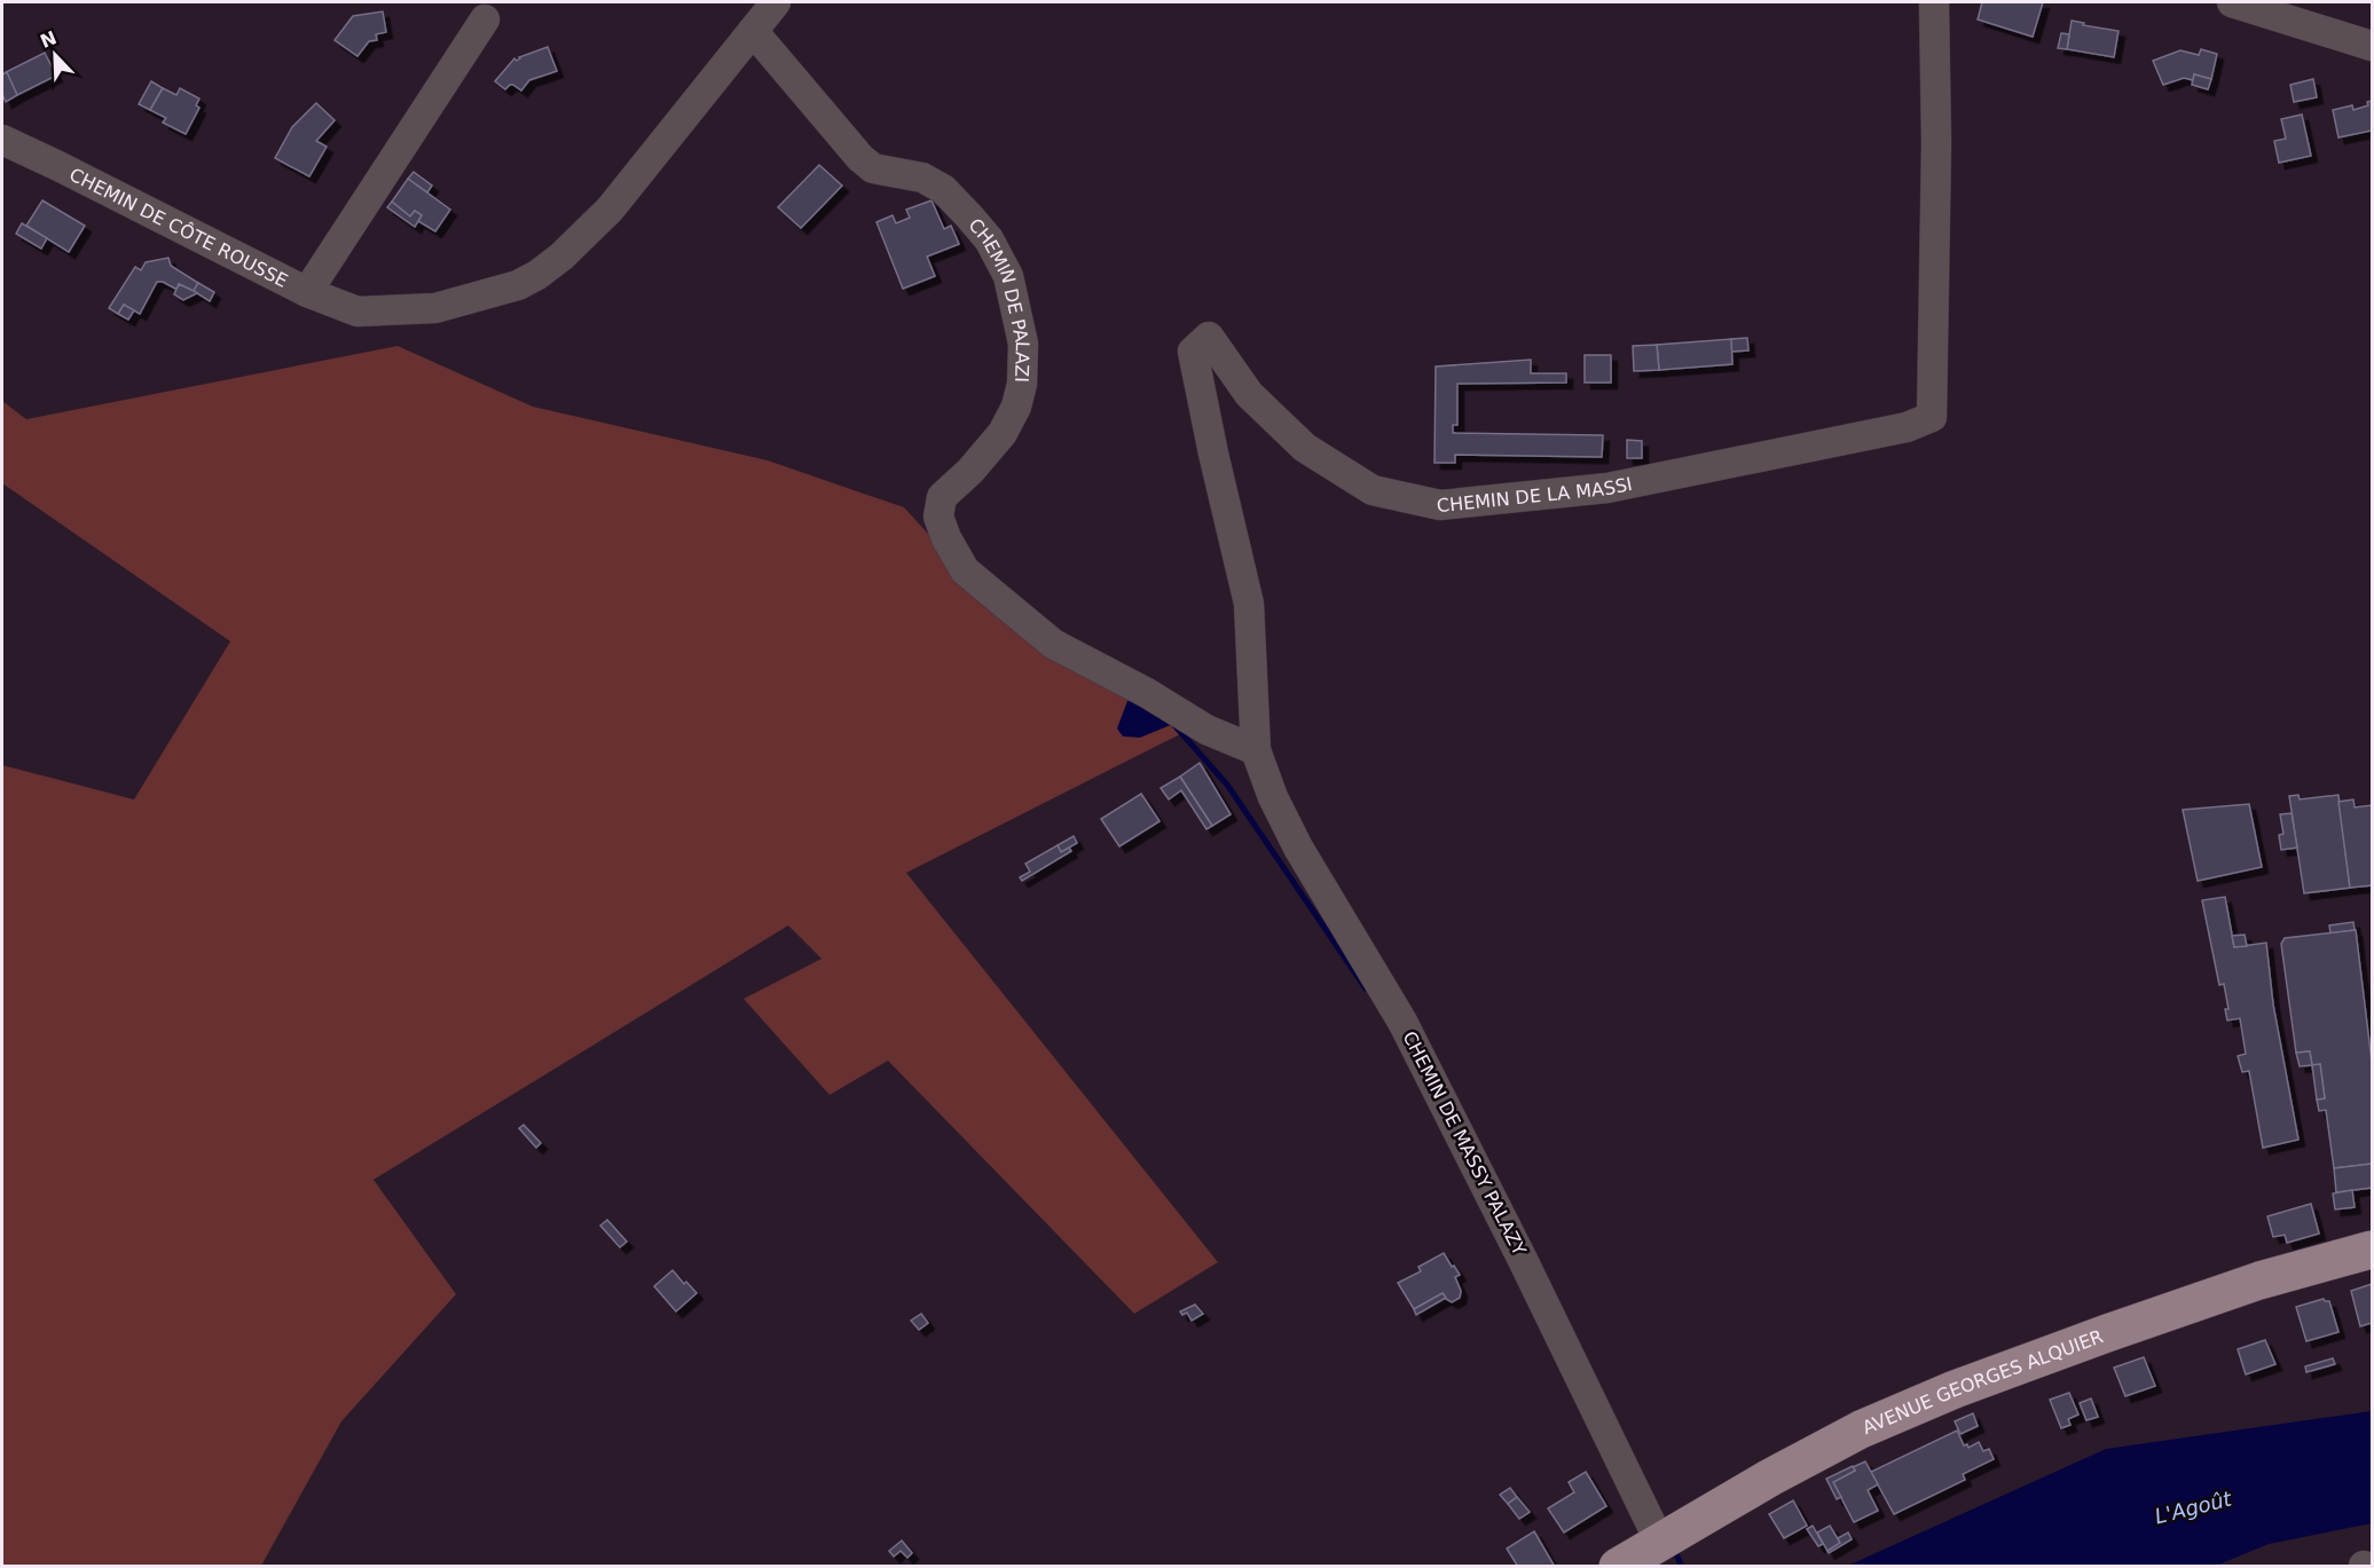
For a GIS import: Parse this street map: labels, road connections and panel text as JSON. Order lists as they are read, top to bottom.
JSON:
{
  "streets": {
    "main road": ["AVENUE GEORGES ALQUIER"],
    "street": [
      "CHEMIN DE CÔTE ROUSSE",
      "CHEMIN DE PALAZI",
      "CHEMIN DE LA MASSI",
      "CHEMIN DE MASSY PALAZY"
    ]
  },
  "crossings": [
    ["CHEMIN DE CÔTE ROUSSE", "CHEMIN DE PALAZI"],
    ["CHEMIN DE PALAZI", "CHEMIN DE LA MASSI"],
    ["CHEMIN DE PALAZI", "CHEMIN DE MASSY PALAZY"],
    ["CHEMIN DE LA MASSI", "CHEMIN DE MASSY PALAZY"],
    ["CHEMIN DE MASSY PALAZY", "AVENUE GEORGES ALQUIER"]
  ],
  "water": ["L'Agoût"],
  "north": "top left"
}
